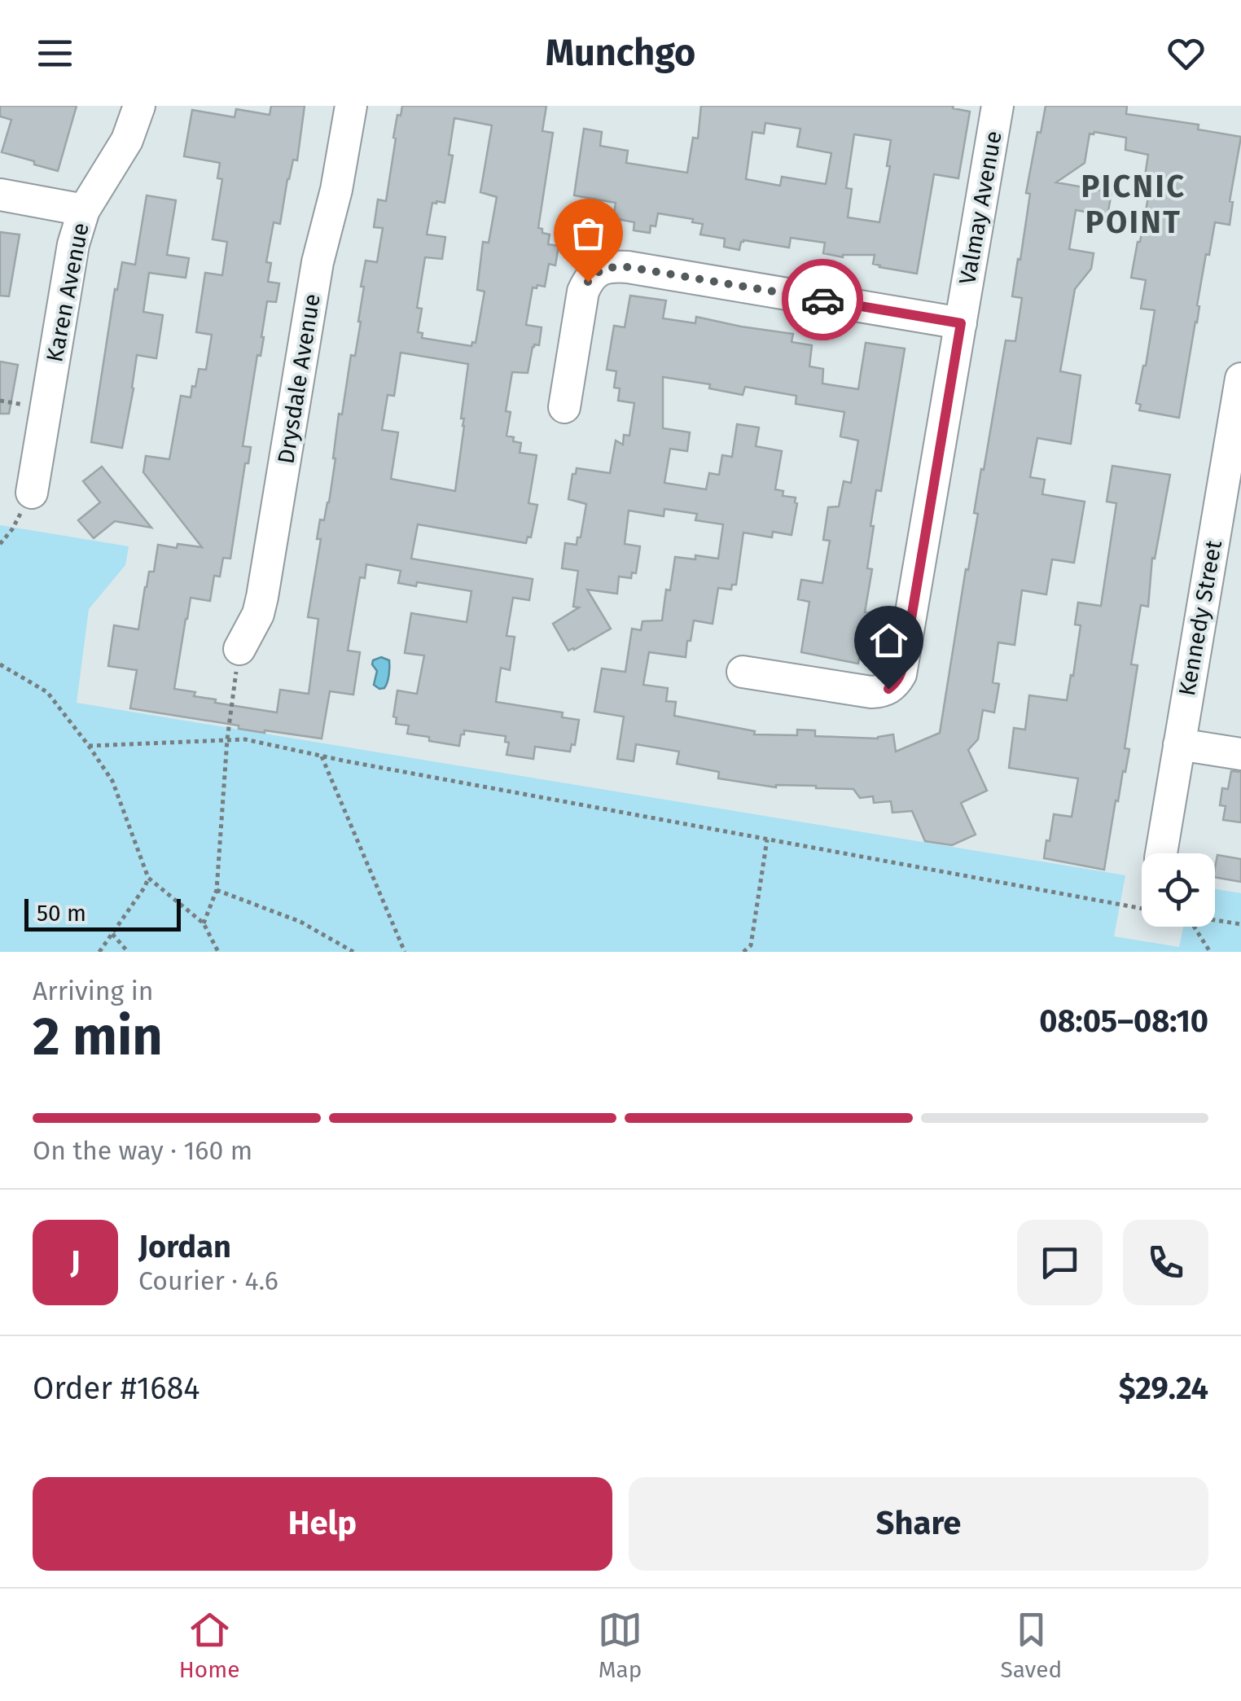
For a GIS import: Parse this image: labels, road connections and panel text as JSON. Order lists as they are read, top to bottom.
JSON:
{
  "streets": {
    "street": [
      "Valmay Avenue",
      "Karen Avenue",
      "Drysdale Avenue",
      "Kennedy Street"
    ]
  },
  "districts": ["PICNIC POINT"],
  "scale_bar": "50 m",
  "page": {
    "header": "Munchgo",
    "scale": "50 m",
    "heading": ["2 min", "Arriving in", "08:05–08:10"],
    "panel": [
      "Jordan",
      "Courier · 4.6",
      "Order #1684",
      "$29.24"
    ],
    "bar": "On the way · 160 m",
    "round": "J",
    "buttons": ["Help", "Share"],
    "tabs": ["Home", "Map", "Saved"]
  }
}
